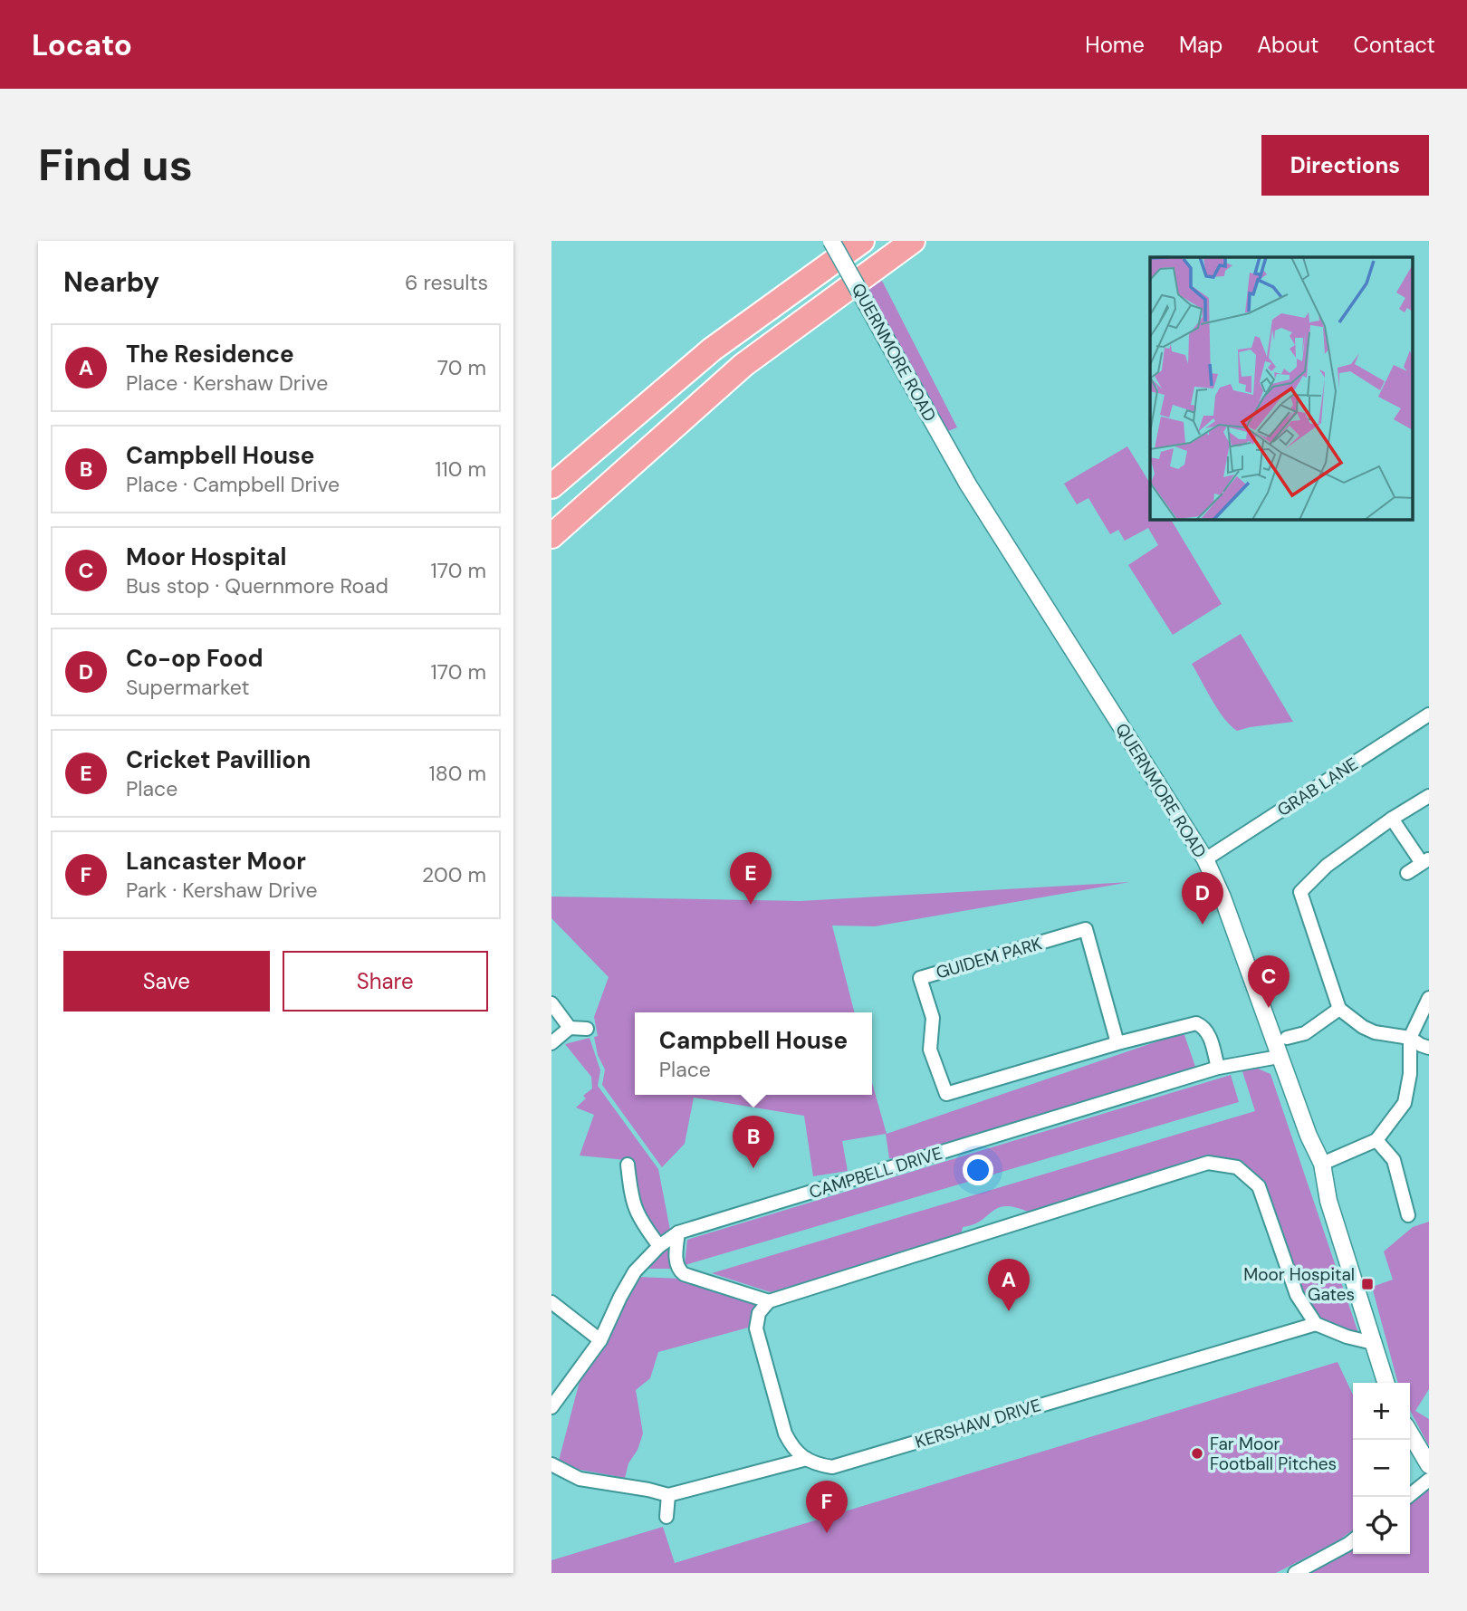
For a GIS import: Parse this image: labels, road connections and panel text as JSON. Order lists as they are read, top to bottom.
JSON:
{
  "streets": {
    "street": [
      "QUERNMORE ROAD",
      "GRAB LANE",
      "GUIDEM PARK",
      "CAMPBELL DRIVE",
      "KERSHAW DRIVE"
    ]
  },
  "crossings": [
    ["QUERNMORE ROAD", "GRAB LANE"],
    ["QUERNMORE ROAD", "CAMPBELL DRIVE"],
    ["GUIDEM PARK", "CAMPBELL DRIVE"]
  ],
  "places": {
    "transit": ["Moor Hospital Gates"],
    "other": ["Far Moor Football Pitches"]
  },
  "page": {
    "header": "Locato",
    "nav": [
      "Home",
      "Map",
      "About",
      "Contact"
    ],
    "buttons": [
      "Directions",
      ["Save", "Share"]
    ],
    "title": "Find us",
    "heading": ["Nearby", "6 results"],
    "list": [
      {
        "mark": "A",
        "name": "The Residence",
        "note": "Place · Kershaw Drive",
        "value": "70 m"
      },
      {
        "mark": "B",
        "name": "Campbell House",
        "note": "Place · Campbell Drive",
        "value": "110 m"
      },
      {
        "mark": "C",
        "name": "Moor Hospital",
        "note": "Bus stop · Quernmore Road",
        "value": "170 m"
      },
      {
        "mark": "D",
        "name": "Co-op Food",
        "note": "Supermarket",
        "value": "170 m"
      },
      {
        "mark": "E",
        "name": "Cricket Pavillion",
        "note": "Place",
        "value": "180 m"
      },
      {
        "mark": "F",
        "name": "Lancaster Moor",
        "note": "Park · Kershaw Drive",
        "value": "200 m"
      }
    ],
    "pins": [
      "E",
      "D",
      "C",
      "B",
      "A",
      "F"
    ],
    "popup": ["Campbell House", "Place"],
    "map_buttons": ["+", "−"]
  }
}
